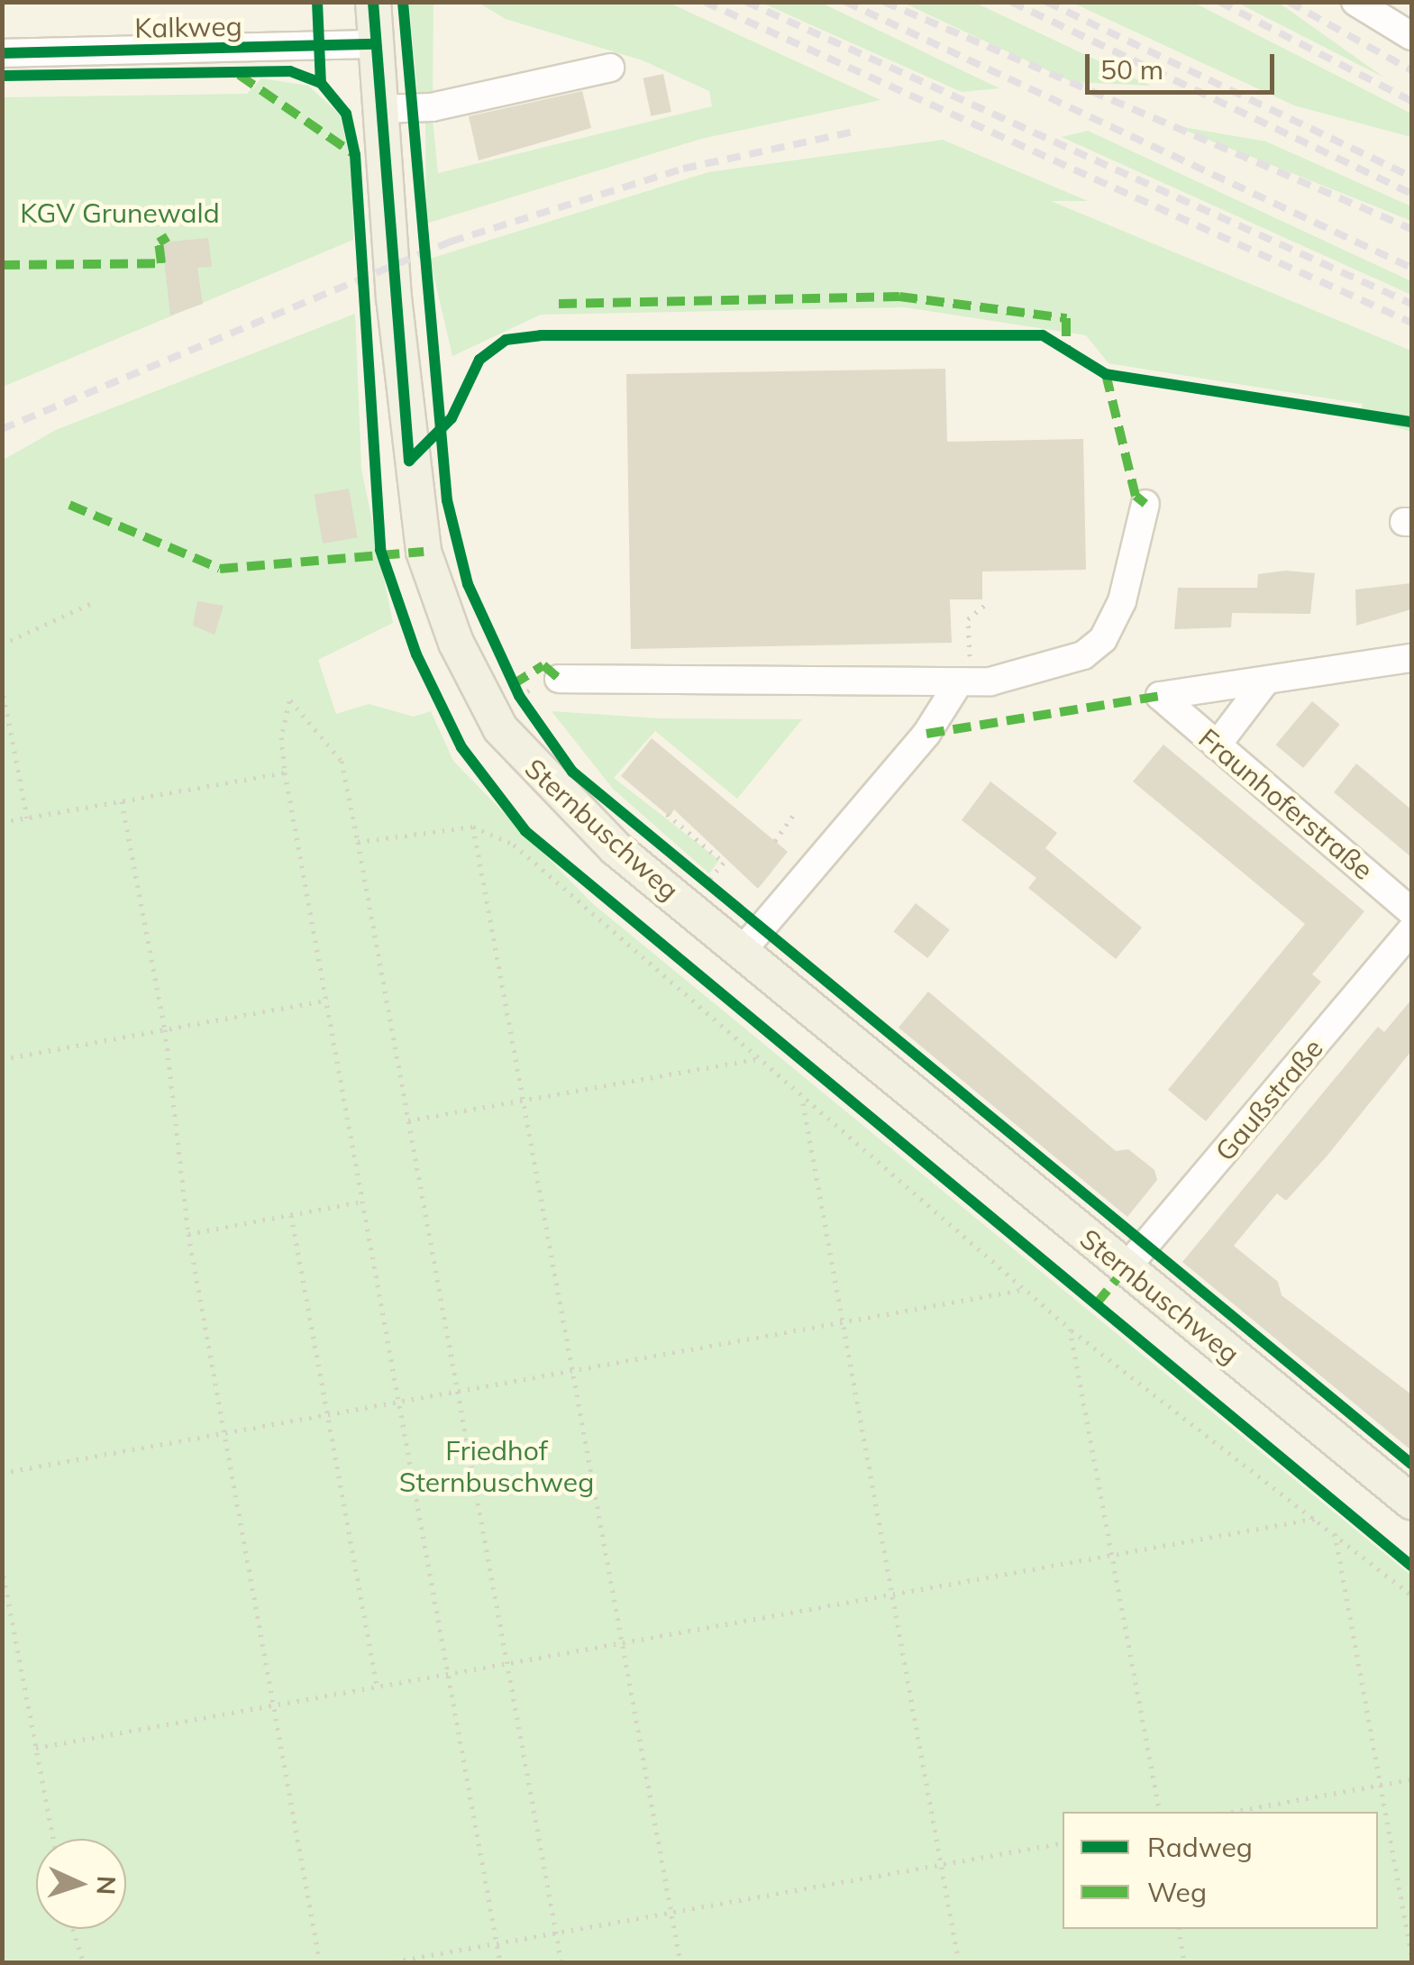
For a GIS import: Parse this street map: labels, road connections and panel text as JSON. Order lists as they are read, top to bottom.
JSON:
{
  "streets": {
    "main road": ["Sternbuschweg"],
    "street": ["Kalkweg", "Fraunhoferstraße", "Gaußstraße"]
  },
  "crossings": [
    ["Kalkweg", "Sternbuschweg"],
    ["Sternbuschweg", "Gaußstraße"]
  ],
  "parks": ["KGV Grunewald", "Friedhof Sternbuschweg"],
  "legend": ["Radweg", "Weg"],
  "scale_bar": "50 m",
  "north": "right"
}
